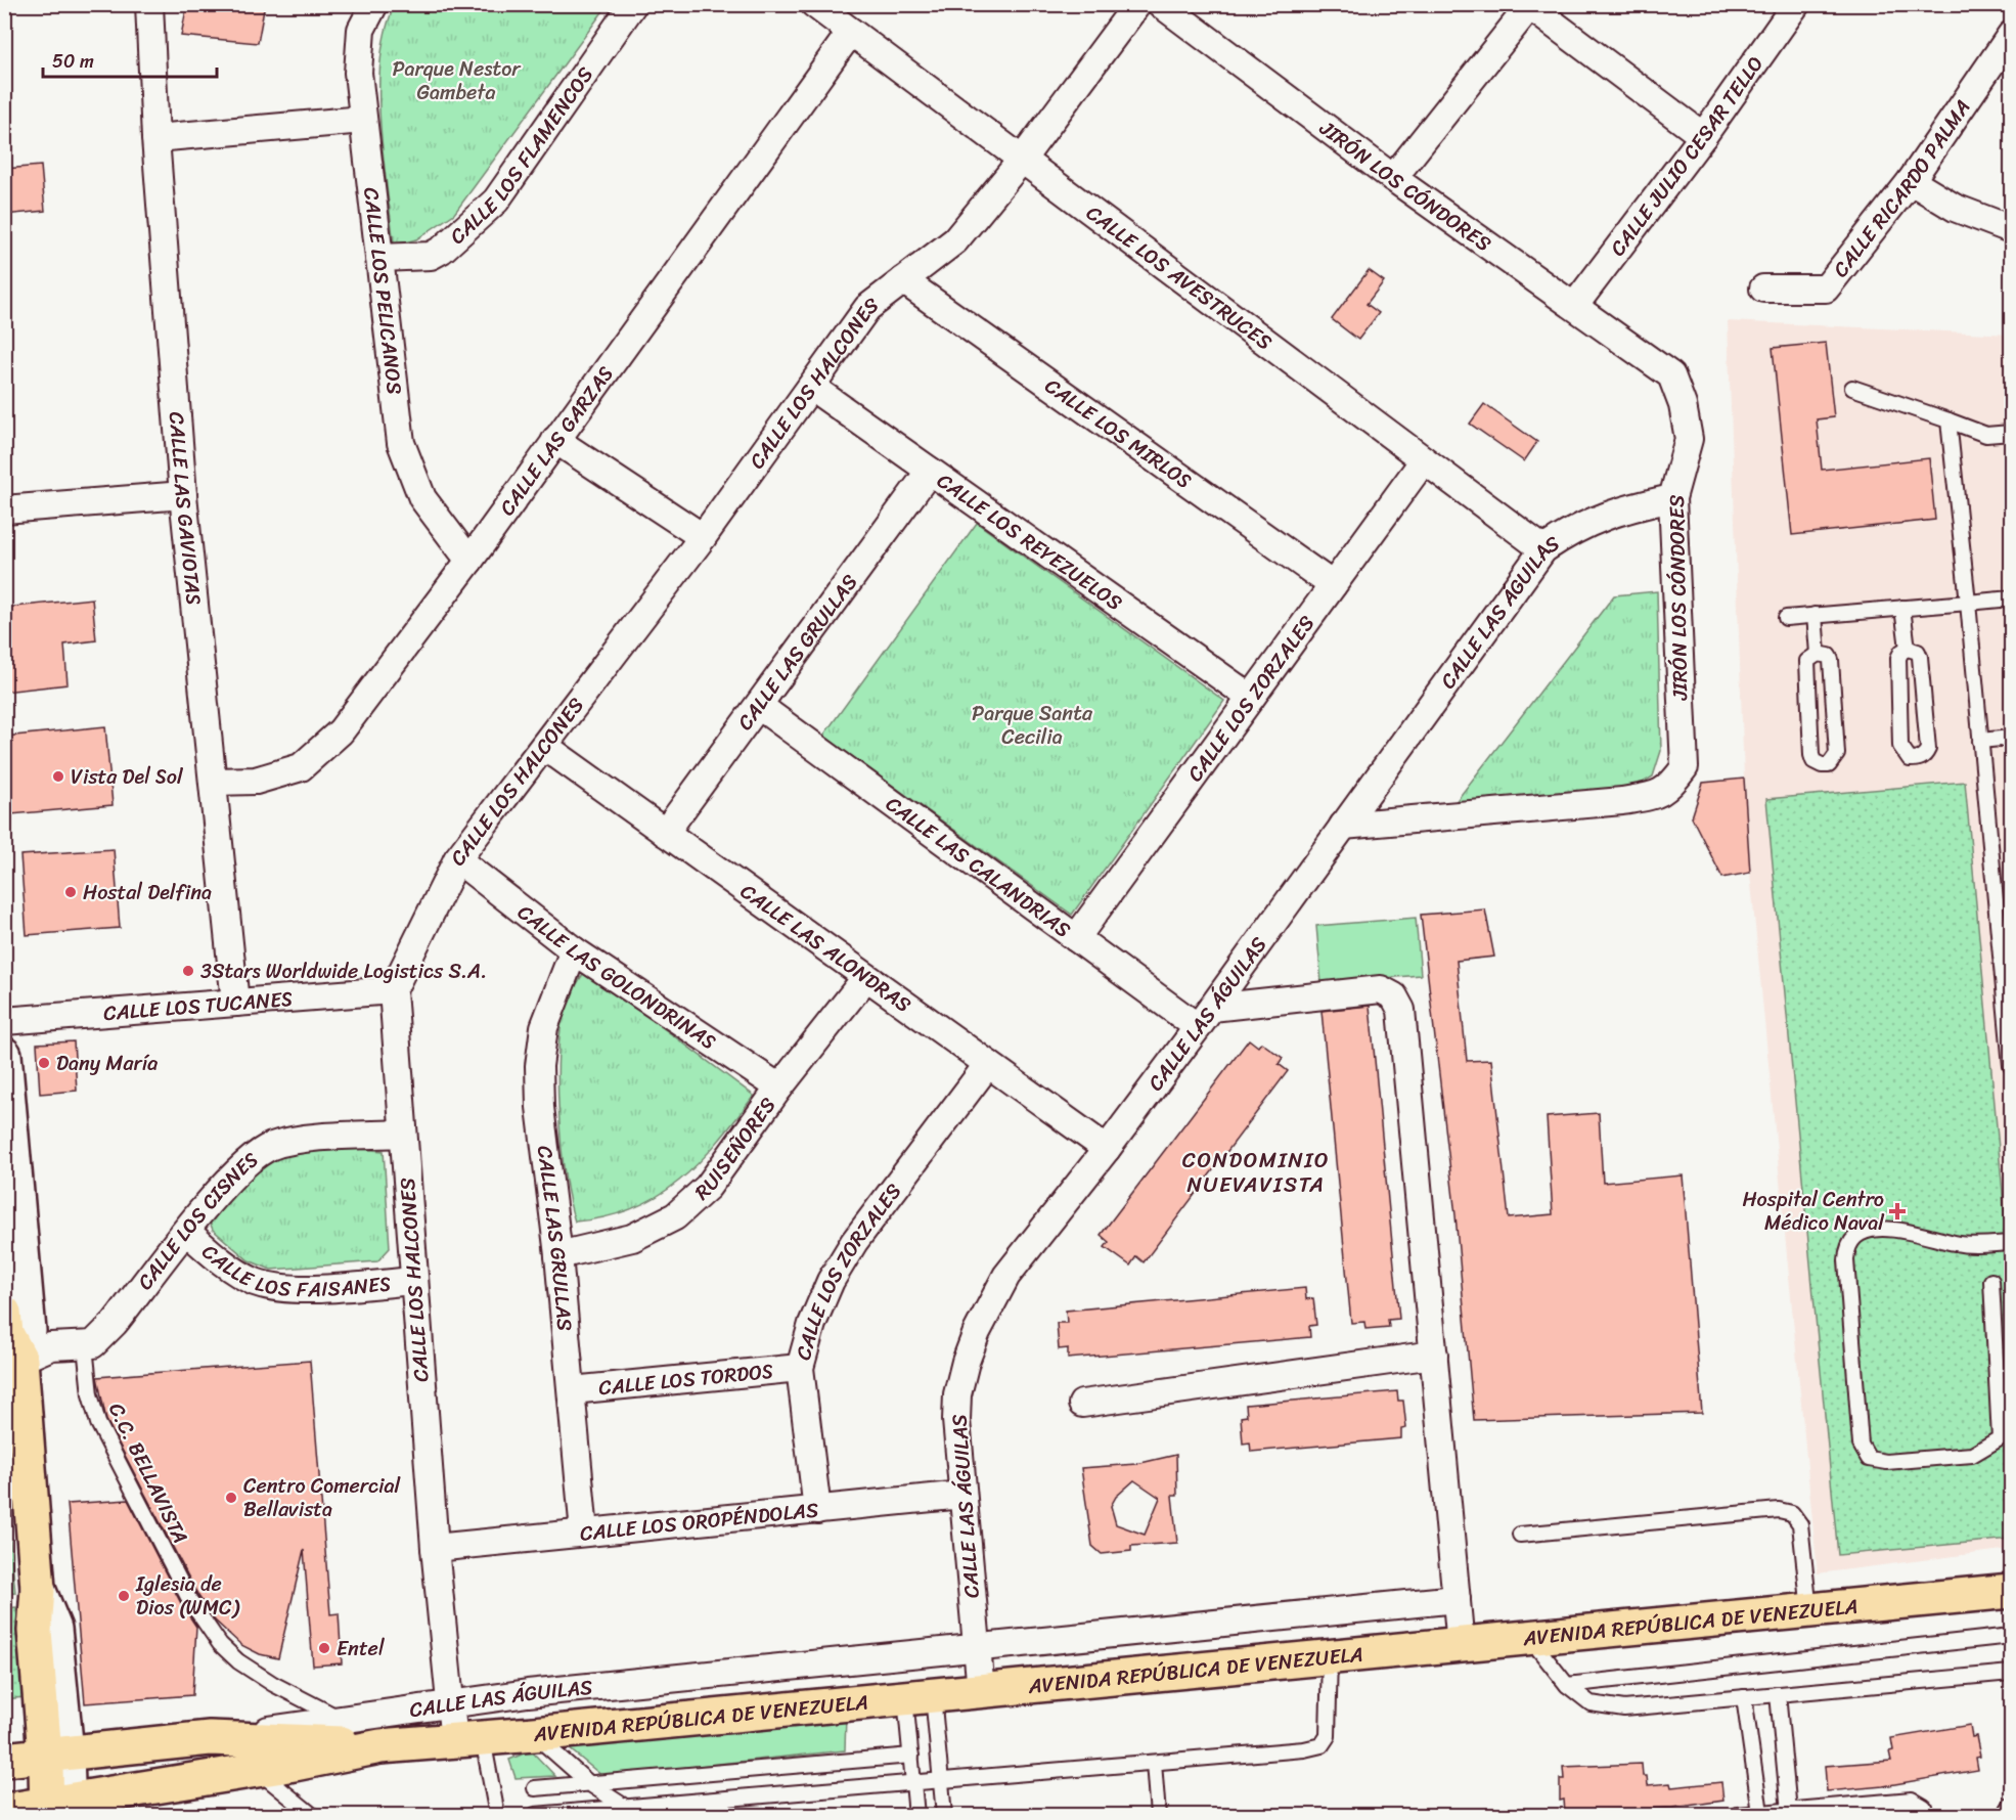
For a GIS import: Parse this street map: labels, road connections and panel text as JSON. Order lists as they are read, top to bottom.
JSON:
{
  "streets": {
    "main road": ["AVENIDA REPÚBLICA DE VENEZUELA"],
    "street": [
      "CALLE LOS FLAMENCOS",
      "CALLE JULIO CESAR TELLO",
      "JIRÓN LOS CÓNDORES",
      "CALLE RICARDO PALMA",
      "CALLE LOS AVESTRUCES",
      "CALLE LOS PELICANOS",
      "CALLE LOS HALCONES",
      "CALLE LOS MIRLOS",
      "CALLE LAS GARZAS",
      "CALLE LAS GAVIOTAS",
      "CALLE LOS REYEZUELOS",
      "CALLE LAS ÁGUILAS",
      "CALLE LAS GRULLAS",
      "CALLE LOS ZORZALES",
      "CALLE LAS CALANDRIAS",
      "CALLE LAS ALONDRAS",
      "CALLE LAS GOLONDRINAS",
      "CALLE LOS TUCANES",
      "RUISEÑORES",
      "CALLE LOS CISNES",
      "CALLE LOS FAISANES",
      "CALLE LOS TORDOS",
      "CALLE LOS OROPÉNDOLAS"
    ],
    "lane": ["C.C. BELLAVISTA"]
  },
  "crossings": [
    ["CALLE LOS FLAMENCOS", "CALLE LOS PELICANOS"],
    ["CALLE JULIO CESAR TELLO", "JIRÓN LOS CÓNDORES"],
    ["JIRÓN LOS CÓNDORES", "CALLE LAS ÁGUILAS"],
    ["CALLE LOS AVESTRUCES", "CALLE LOS HALCONES"],
    ["CALLE LOS AVESTRUCES", "CALLE LAS GARZAS"],
    ["CALLE LOS AVESTRUCES", "CALLE LAS ÁGUILAS"],
    ["CALLE LOS AVESTRUCES", "CALLE LOS ZORZALES"],
    ["CALLE LOS PELICANOS", "CALLE LAS GARZAS"],
    ["CALLE LOS HALCONES", "CALLE LOS MIRLOS"],
    ["CALLE LOS HALCONES", "CALLE LOS REYEZUELOS"],
    ["CALLE LOS HALCONES", "CALLE LAS ÁGUILAS"],
    ["CALLE LOS HALCONES", "CALLE LAS ALONDRAS"],
    ["CALLE LOS HALCONES", "CALLE LAS GOLONDRINAS"],
    ["CALLE LOS HALCONES", "CALLE LOS TUCANES"],
    ["CALLE LOS HALCONES", "CALLE LOS CISNES"],
    ["CALLE LOS HALCONES", "CALLE LOS FAISANES"],
    ["CALLE LOS HALCONES", "CALLE LOS OROPÉNDOLAS"],
    ["CALLE LOS HALCONES", "AVENIDA REPÚBLICA DE VENEZUELA"],
    ["CALLE LOS MIRLOS", "CALLE LOS ZORZALES"],
    ["CALLE LAS GARZAS", "CALLE LAS GAVIOTAS"],
    ["CALLE LAS GAVIOTAS", "CALLE LOS TUCANES"],
    ["CALLE LOS REYEZUELOS", "CALLE LAS GRULLAS"],
    ["CALLE LOS REYEZUELOS", "CALLE LOS ZORZALES"],
    ["CALLE LAS ÁGUILAS", "CALLE LAS CALANDRIAS"],
    ["CALLE LAS ÁGUILAS", "CALLE LAS ALONDRAS"],
    ["CALLE LAS ÁGUILAS", "C.C. BELLAVISTA"],
    ["CALLE LAS ÁGUILAS", "CALLE LOS OROPÉNDOLAS"],
    ["CALLE LAS ÁGUILAS", "AVENIDA REPÚBLICA DE VENEZUELA"],
    ["CALLE LAS GRULLAS", "CALLE LAS CALANDRIAS"],
    ["CALLE LAS GRULLAS", "CALLE LAS ALONDRAS"],
    ["CALLE LAS GRULLAS", "CALLE LAS GOLONDRINAS"],
    ["CALLE LAS GRULLAS", "RUISEÑORES"],
    ["CALLE LAS GRULLAS", "CALLE LOS TORDOS"],
    ["CALLE LAS GRULLAS", "CALLE LOS OROPÉNDOLAS"],
    ["CALLE LOS ZORZALES", "CALLE LAS CALANDRIAS"],
    ["CALLE LOS ZORZALES", "CALLE LAS ALONDRAS"],
    ["CALLE LOS ZORZALES", "CALLE LOS TORDOS"],
    ["CALLE LOS ZORZALES", "CALLE LOS OROPÉNDOLAS"],
    ["CALLE LAS ALONDRAS", "RUISEÑORES"],
    ["CALLE LAS GOLONDRINAS", "RUISEÑORES"],
    ["CALLE LOS CISNES", "CALLE LOS FAISANES"],
    ["CALLE LOS CISNES", "C.C. BELLAVISTA"]
  ],
  "districts": ["CONDOMINIO NUEVAVISTA"],
  "parks": ["Parque Nestor Gambeta", "Parque Santa Cecilia"],
  "places": {
    "other": [
      "Vista Del Sol",
      "Hostal Delfina",
      "3Stars Worldwide Logistics S.A.",
      "Dany María",
      "Centro Comercial Bellavista",
      "Iglesia de Dios (WMC)",
      "Entel"
    ],
    "health": ["Hospital Centro Médico Naval"]
  },
  "scale_bar": "50 m"
}
